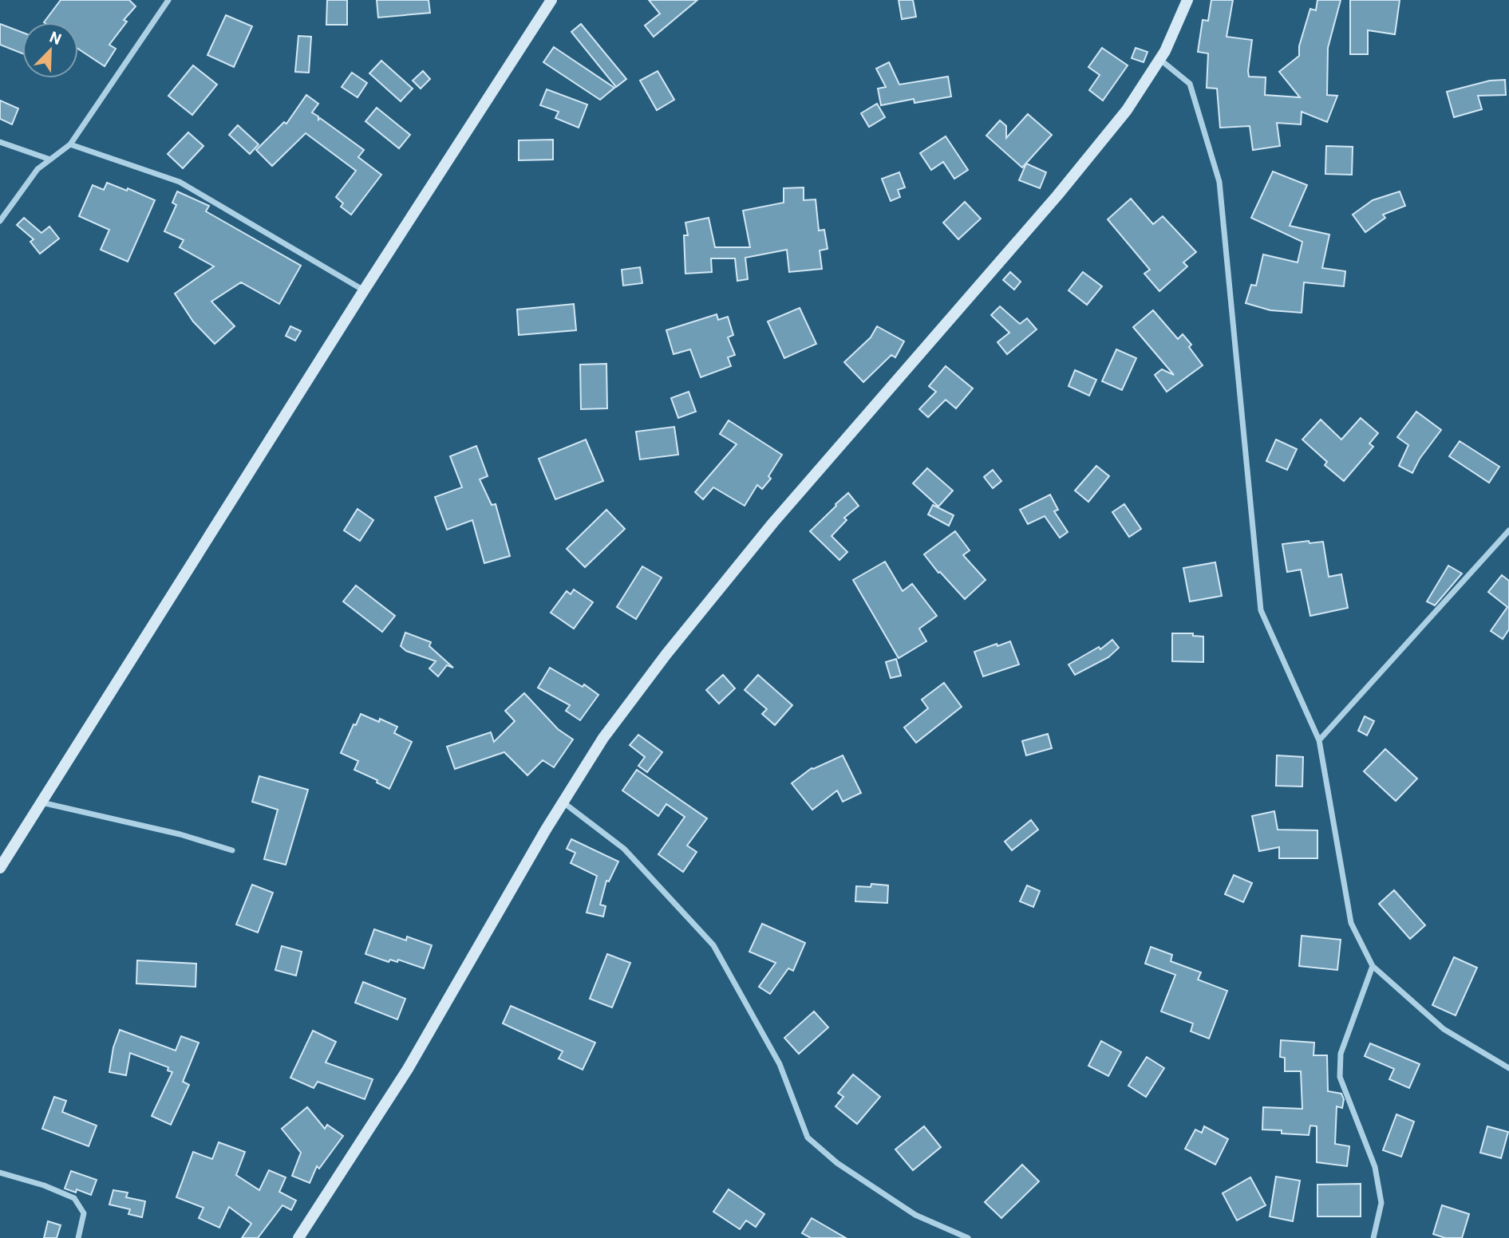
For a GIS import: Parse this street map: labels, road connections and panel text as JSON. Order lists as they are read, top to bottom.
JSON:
{
  "north": "top right"
}
